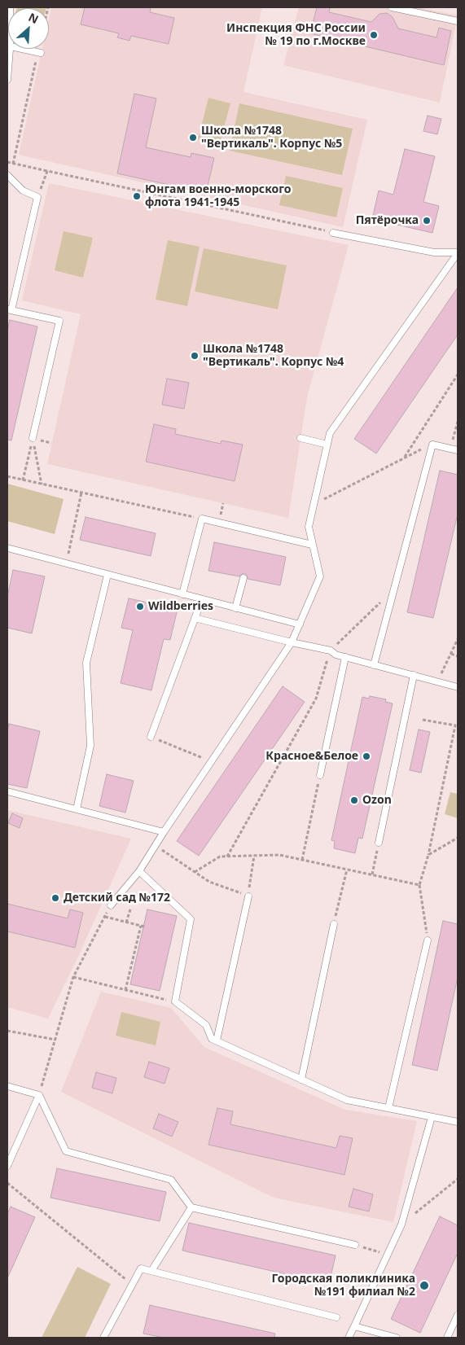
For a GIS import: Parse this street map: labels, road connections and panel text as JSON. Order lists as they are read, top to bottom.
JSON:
{
  "places": [
    "Инспекция ФНС России № 19 по г.Москве",
    "Школа №1748 \"Вертикаль\". Корпус №5",
    "Юнгам военно-морского флота 1941-1945",
    "Пятёрочка",
    "Школа №1748 \"Вертикаль\". Корпус №4",
    "Wildberries",
    "Красное&Белое",
    "Ozon",
    "Детский сад №172",
    "Городская поликлиника №191 филиал №2"
  ],
  "north": "top right"
}
